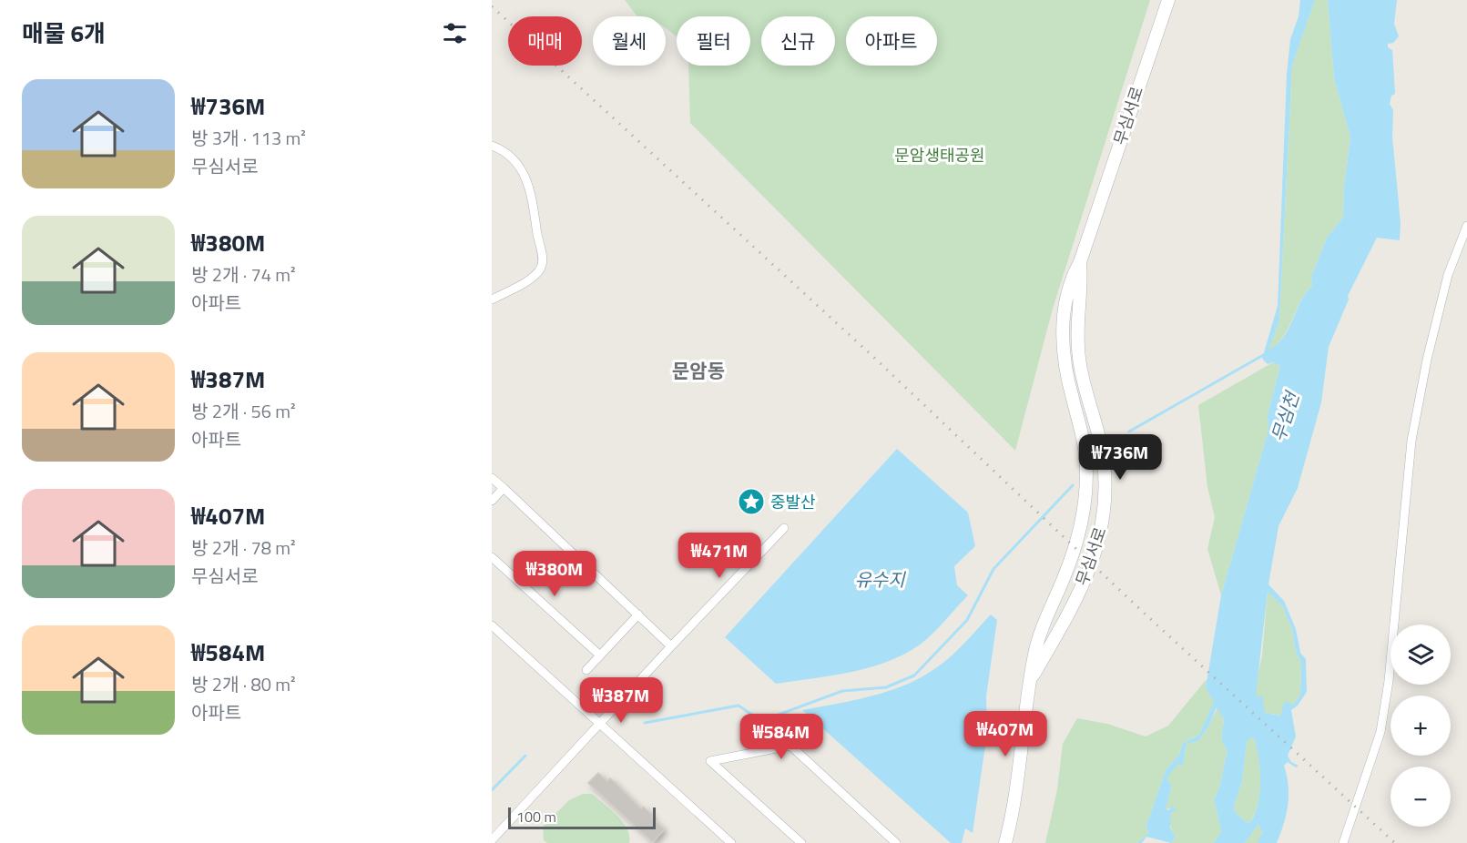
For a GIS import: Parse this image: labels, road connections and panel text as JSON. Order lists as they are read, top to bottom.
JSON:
{
  "streets": {
    "street": ["무심서로"]
  },
  "districts": ["문암동"],
  "water": ["무심천", "유수지"],
  "parks": ["문암생태공원"],
  "places": {
    "place": ["중발산"]
  },
  "scale_bar": "100 m",
  "page": {
    "heading": "매물 6개",
    "chip": [
      "매매",
      "월세",
      "필터",
      "신규",
      "아파트"
    ],
    "list": [
      {
        "name": "₩736M",
        "note": "방 3개 · 113 m² · 무심서로"
      },
      {
        "name": "₩380M",
        "note": "방 2개 · 74 m² · 아파트"
      },
      {
        "name": "₩387M",
        "note": "방 2개 · 56 m² · 아파트"
      },
      {
        "name": "₩407M",
        "note": "방 2개 · 78 m² · 무심서로"
      },
      {
        "name": "₩584M",
        "note": "방 2개 · 80 m² · 아파트"
      }
    ],
    "price": [
      "₩736M",
      "₩471M",
      "₩380M",
      "₩387M",
      "₩407M",
      "₩584M"
    ],
    "map_buttons": ["+", "−"],
    "scale": "100 m"
  }
}
